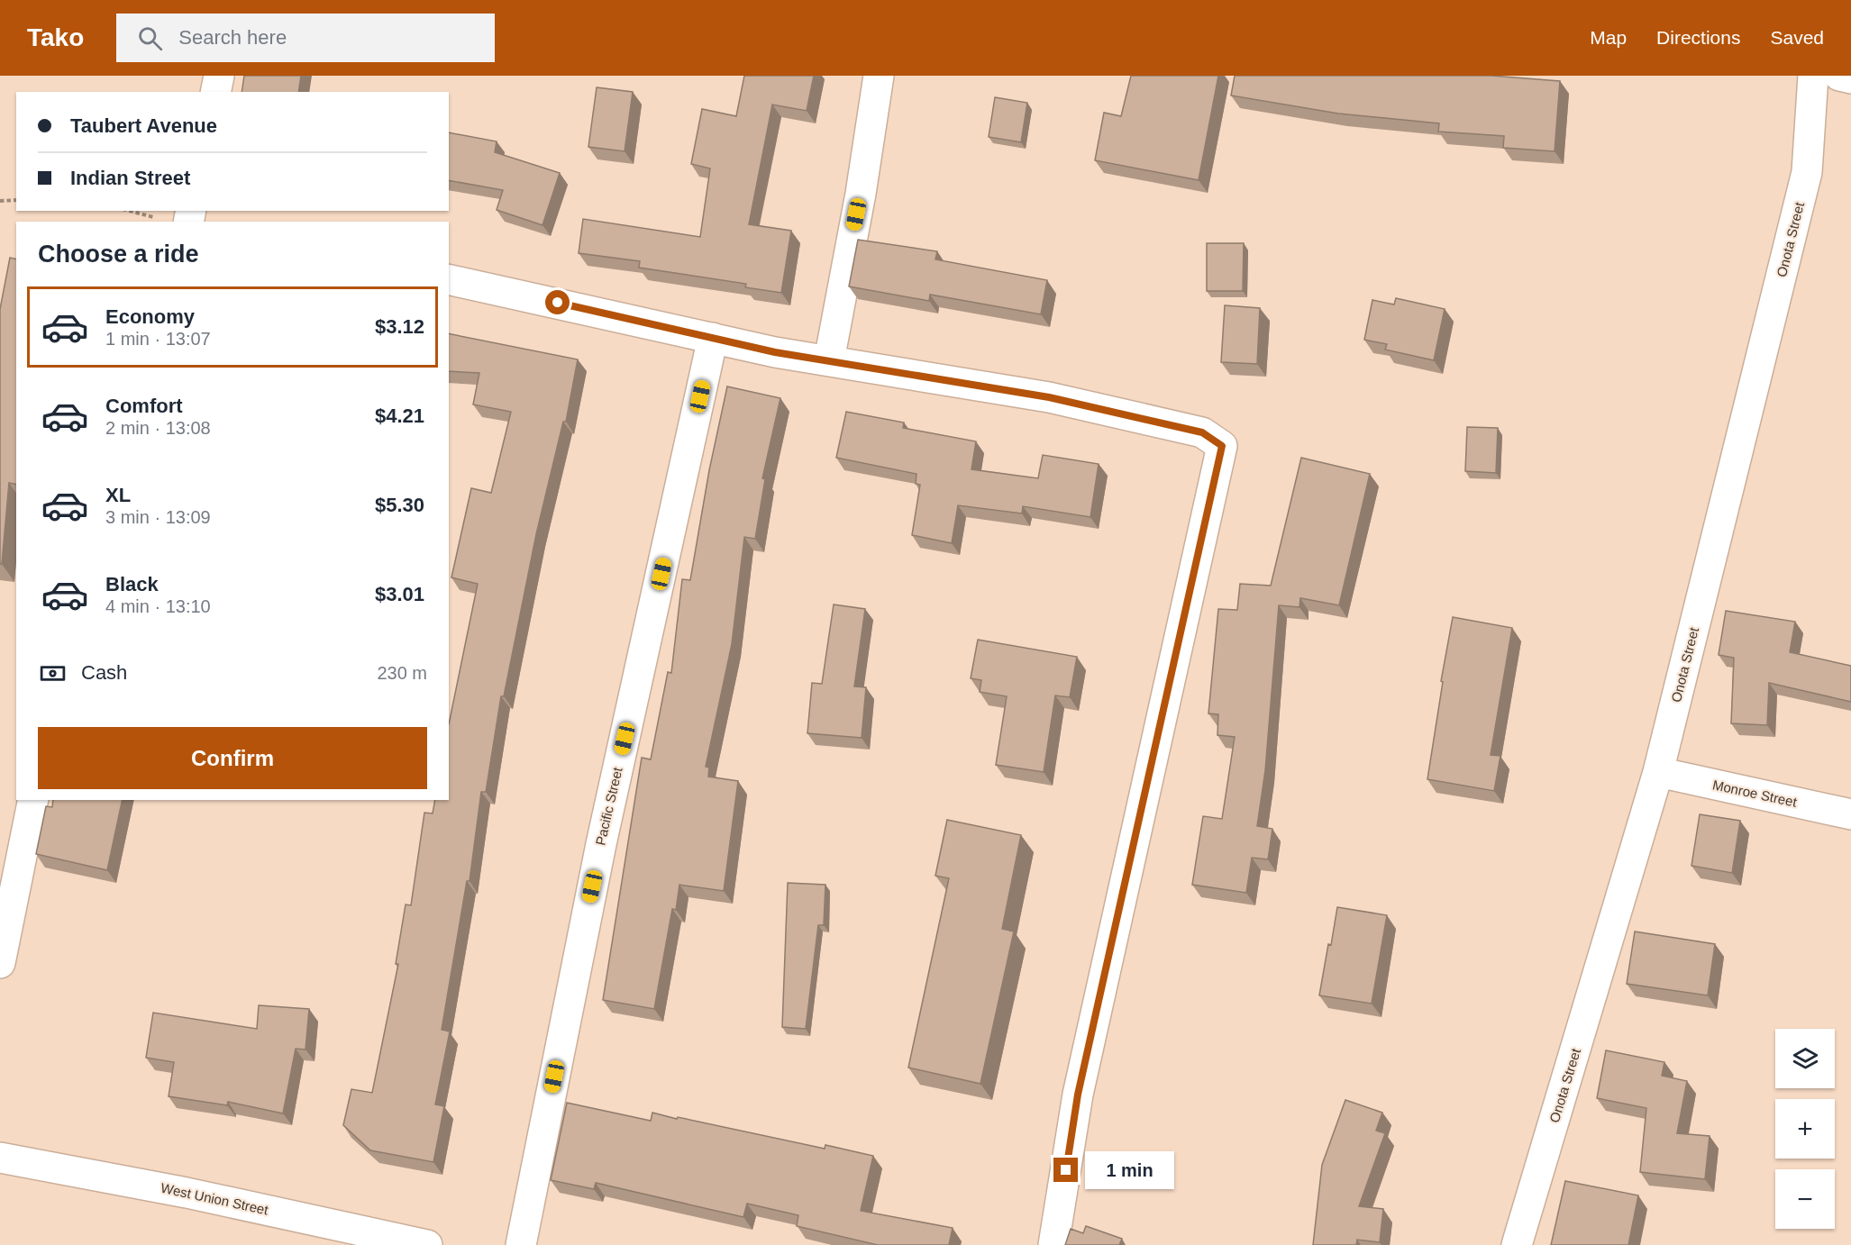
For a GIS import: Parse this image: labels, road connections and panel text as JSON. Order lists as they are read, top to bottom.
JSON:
{
  "streets": {
    "street": [
      "Onota Street",
      "Monroe Street",
      "Pacific Street",
      "West Union Street"
    ]
  },
  "crossings": [
    ["Onota Street", "Monroe Street"]
  ],
  "page": {
    "header": "Tako",
    "search": "Search here",
    "nav": ["Map", "Directions", "Saved"],
    "banner": ["Taubert Avenue", "Indian Street"],
    "heading": "Choose a ride",
    "list": [
      {
        "name": "Economy",
        "note": "1 min · 13:07",
        "value": "$3.12"
      },
      {
        "name": "Comfort",
        "note": "2 min · 13:08",
        "value": "$4.21"
      },
      {
        "name": "XL",
        "note": "3 min · 13:09",
        "value": "$5.30"
      },
      {
        "name": "Black",
        "note": "4 min · 13:10",
        "value": "$3.01"
      }
    ],
    "pay": ["Cash", "230 m"],
    "buttons": "Confirm",
    "map_buttons": ["+", "−"],
    "bubble": "1 min"
  }
}
